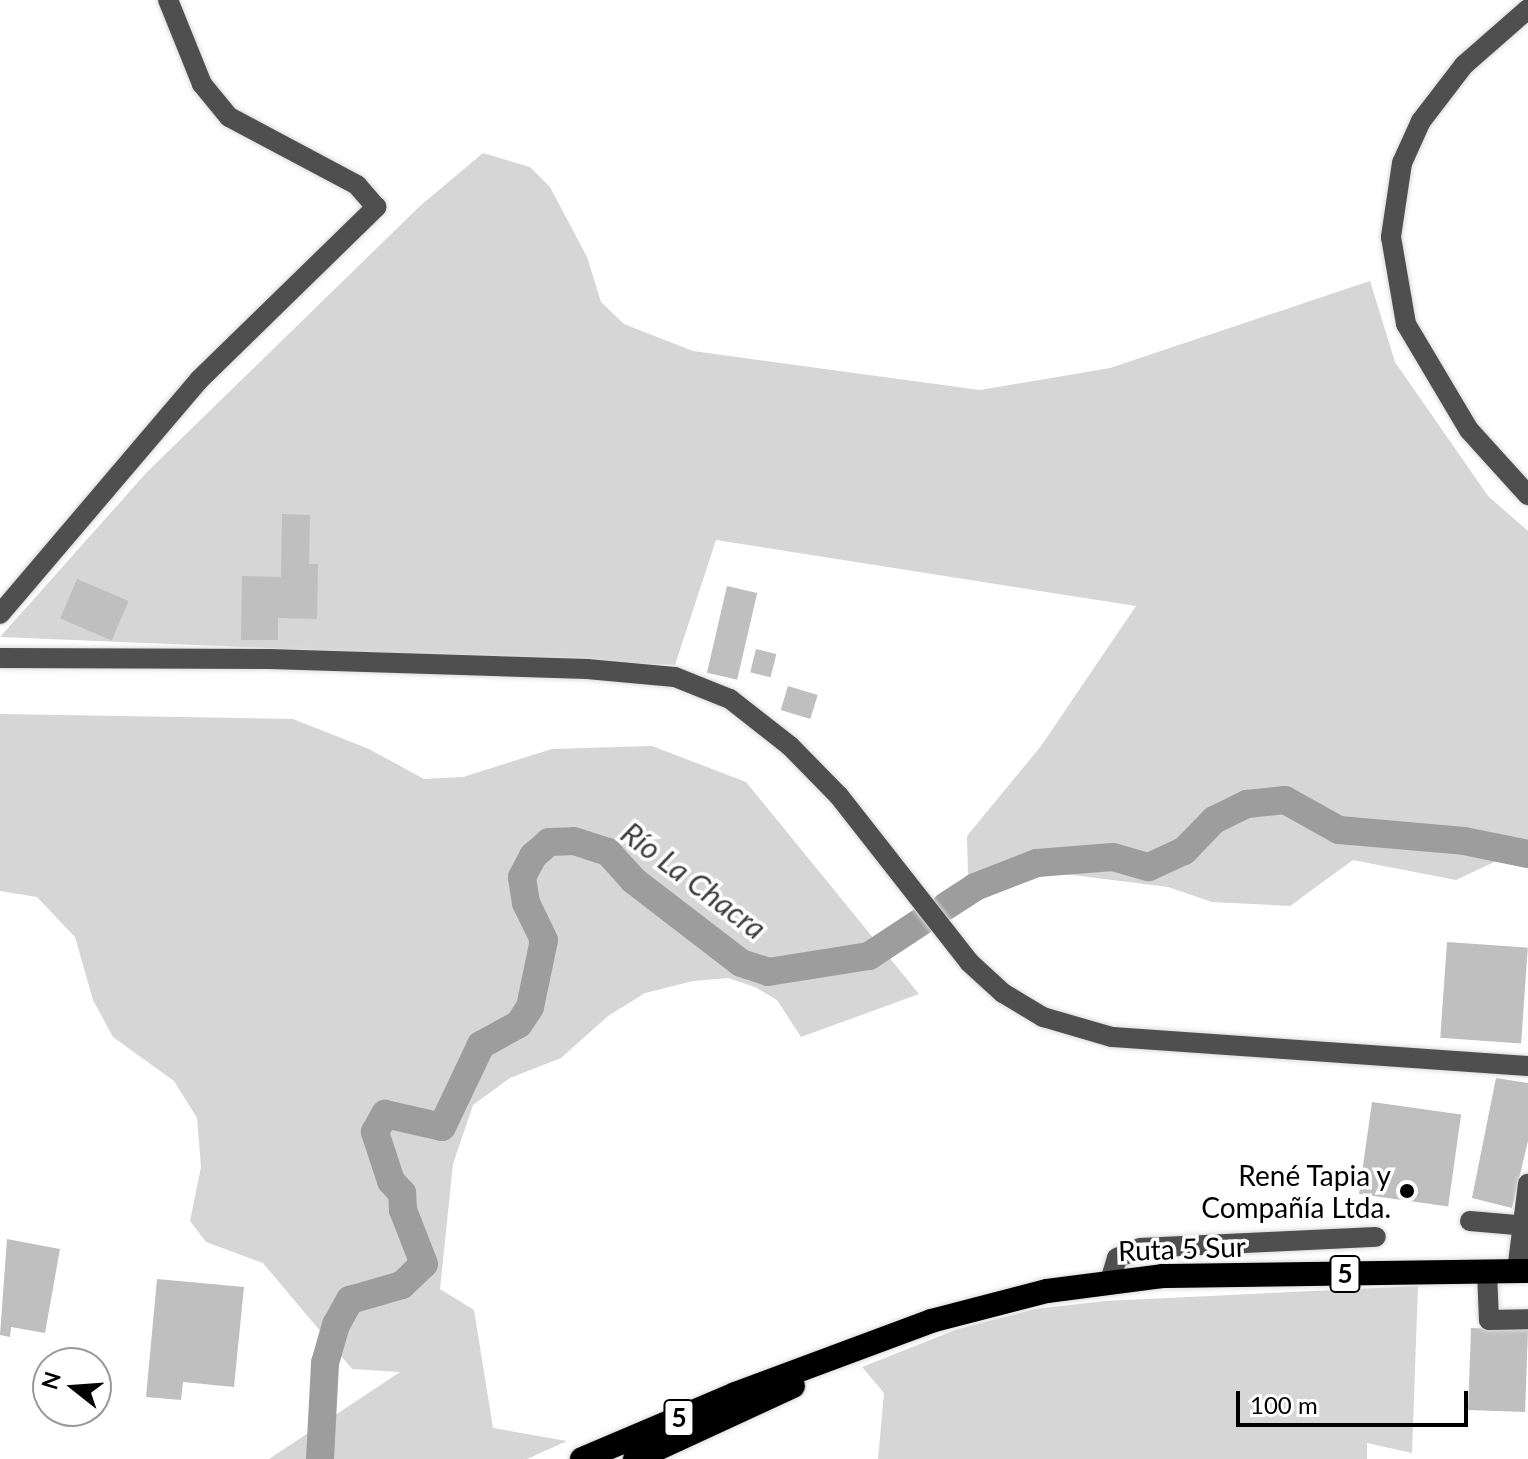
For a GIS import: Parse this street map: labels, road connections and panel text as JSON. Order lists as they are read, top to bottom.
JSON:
{
  "streets": {
    "highway": ["Ruta 5 Sur", "5"]
  },
  "water": ["Río La Chacra"],
  "places": ["René Tapia y Compañía Ltda."],
  "scale_bar": "100 m",
  "north": "left"
}
